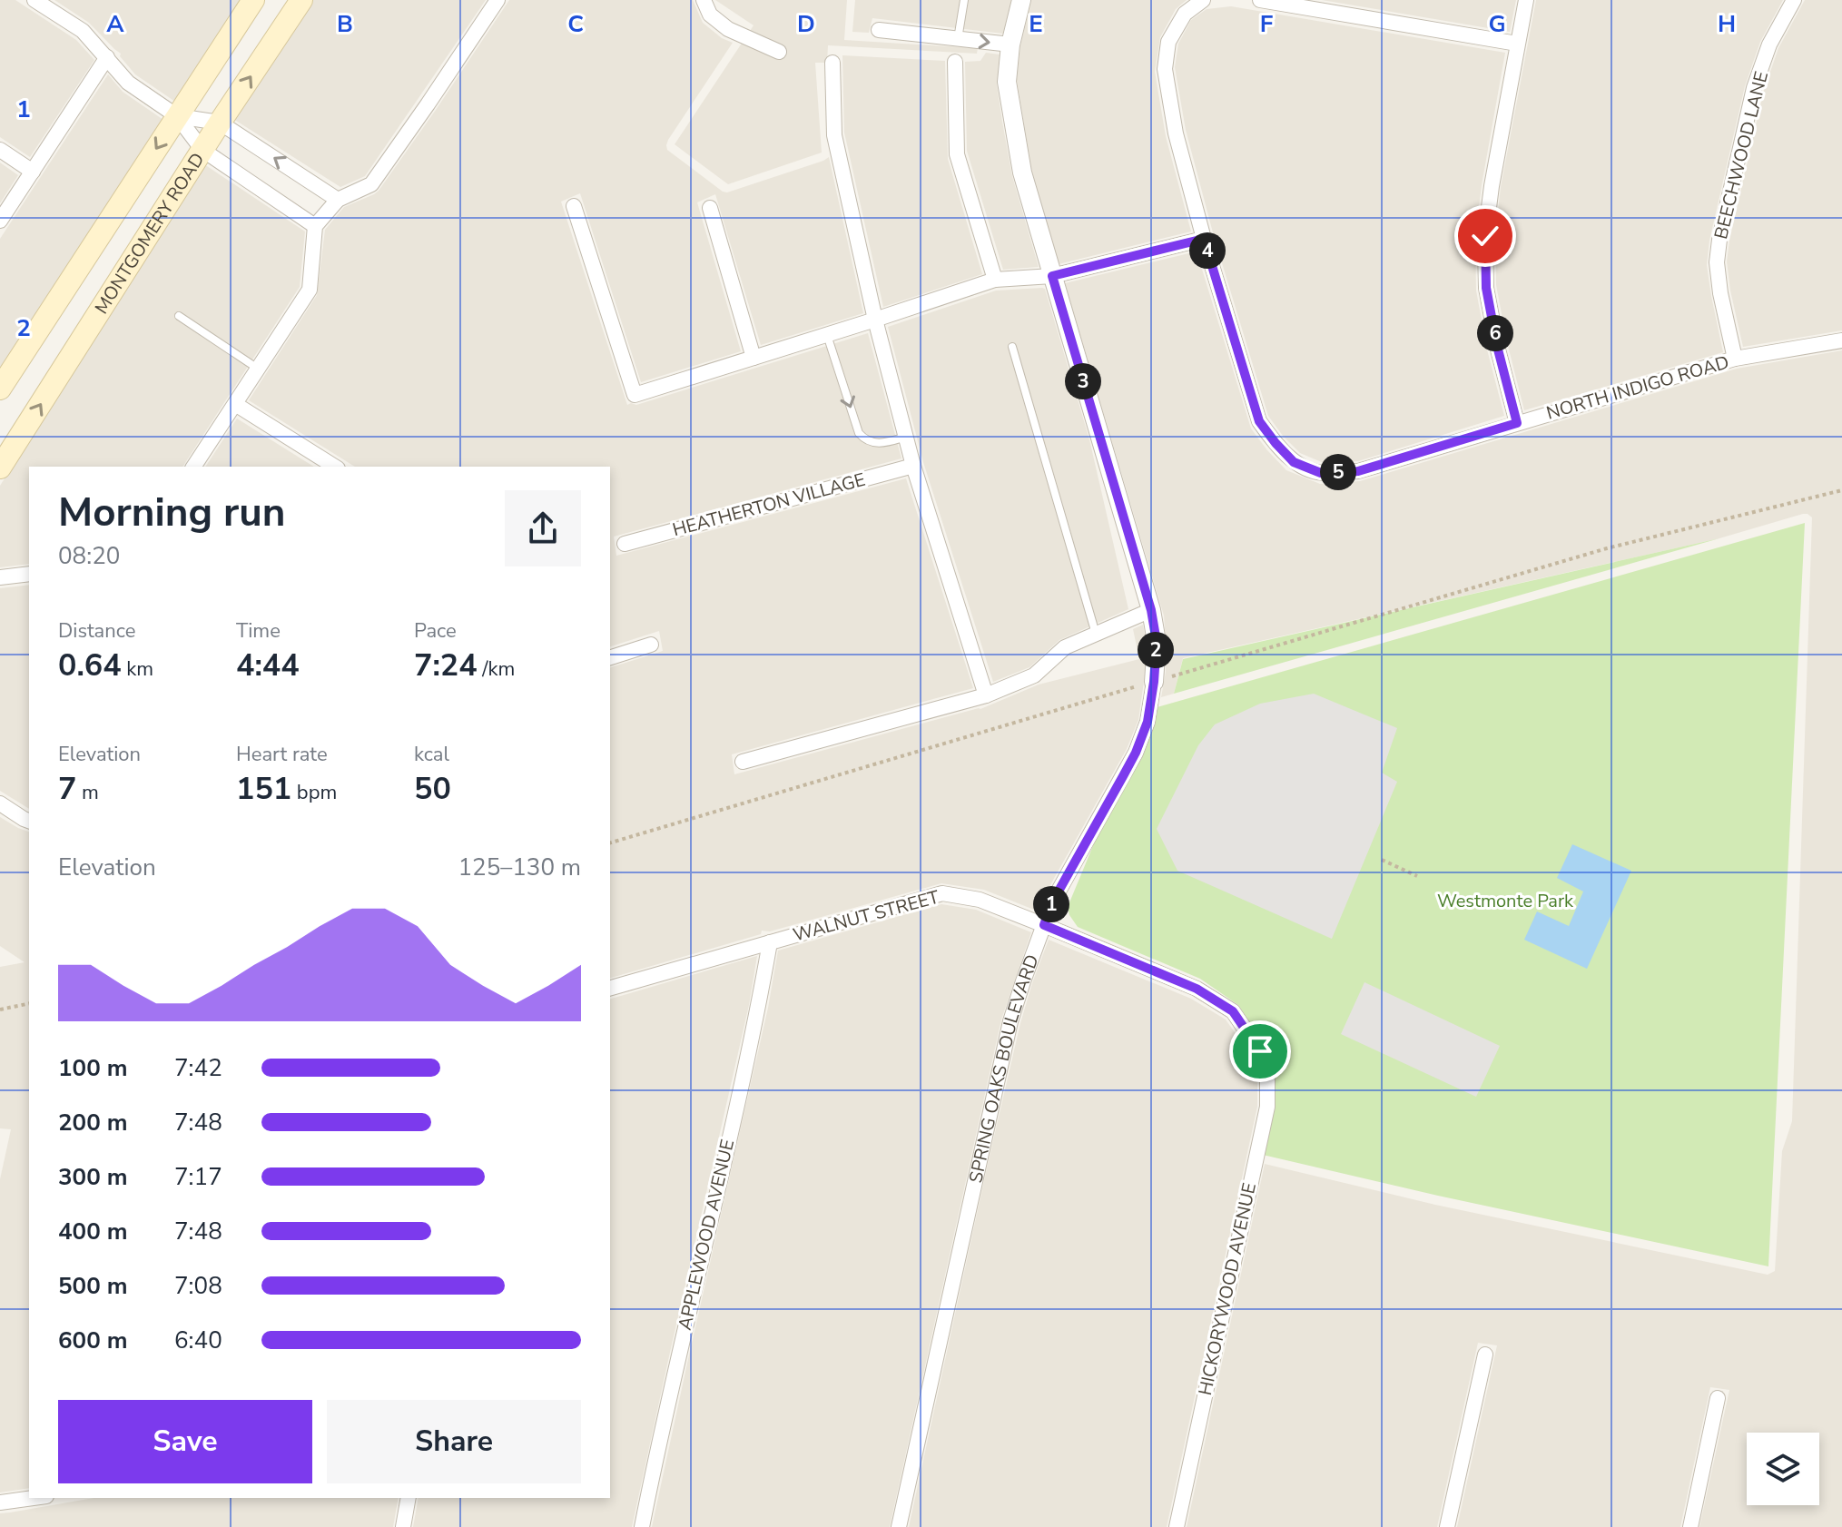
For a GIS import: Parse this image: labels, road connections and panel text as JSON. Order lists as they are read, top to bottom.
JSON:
{
  "streets": {
    "main road": ["MONTGOMERY ROAD"],
    "street": [
      "BEECHWOOD LANE",
      "NORTH INDIGO ROAD",
      "HEATHERTON VILLAGE",
      "WALNUT STREET",
      "SPRING OAKS BOULEVARD",
      "APPLEWOOD AVENUE",
      "HICKORYWOOD AVENUE"
    ]
  },
  "crossings": [
    ["BEECHWOOD LANE", "NORTH INDIGO ROAD"],
    ["WALNUT STREET", "SPRING OAKS BOULEVARD"],
    ["WALNUT STREET", "APPLEWOOD AVENUE"],
    ["WALNUT STREET", "HICKORYWOOD AVENUE"]
  ],
  "parks": ["Westmonte Park"],
  "page": {
    "pins": [
      "4",
      "6",
      "3",
      "5",
      "2",
      "1"
    ],
    "heading": ["Morning run", "08:20"],
    "stats": [
      ["Distance", "0.64 km"],
      ["Time", "4:44"],
      ["Pace", "7:24 /km"],
      ["Elevation", "7 m"],
      ["Heart rate", "151 bpm"],
      ["kcal", "50"]
    ],
    "chart": ["Elevation", "125–130 m"],
    "list": [
      {
        "name": "100 m",
        "note": "7:42"
      },
      {
        "name": "200 m",
        "note": "7:48"
      },
      {
        "name": "300 m",
        "note": "7:17"
      },
      {
        "name": "400 m",
        "note": "7:48"
      },
      {
        "name": "500 m",
        "note": "7:08"
      },
      {
        "name": "600 m",
        "note": "6:40"
      }
    ],
    "buttons": ["Save", "Share"]
  },
  "grid": {
    "columns": [
      "A",
      "B",
      "C",
      "D",
      "E",
      "F",
      "G",
      "H"
    ],
    "rows": ["1", "2"]
  }
}
